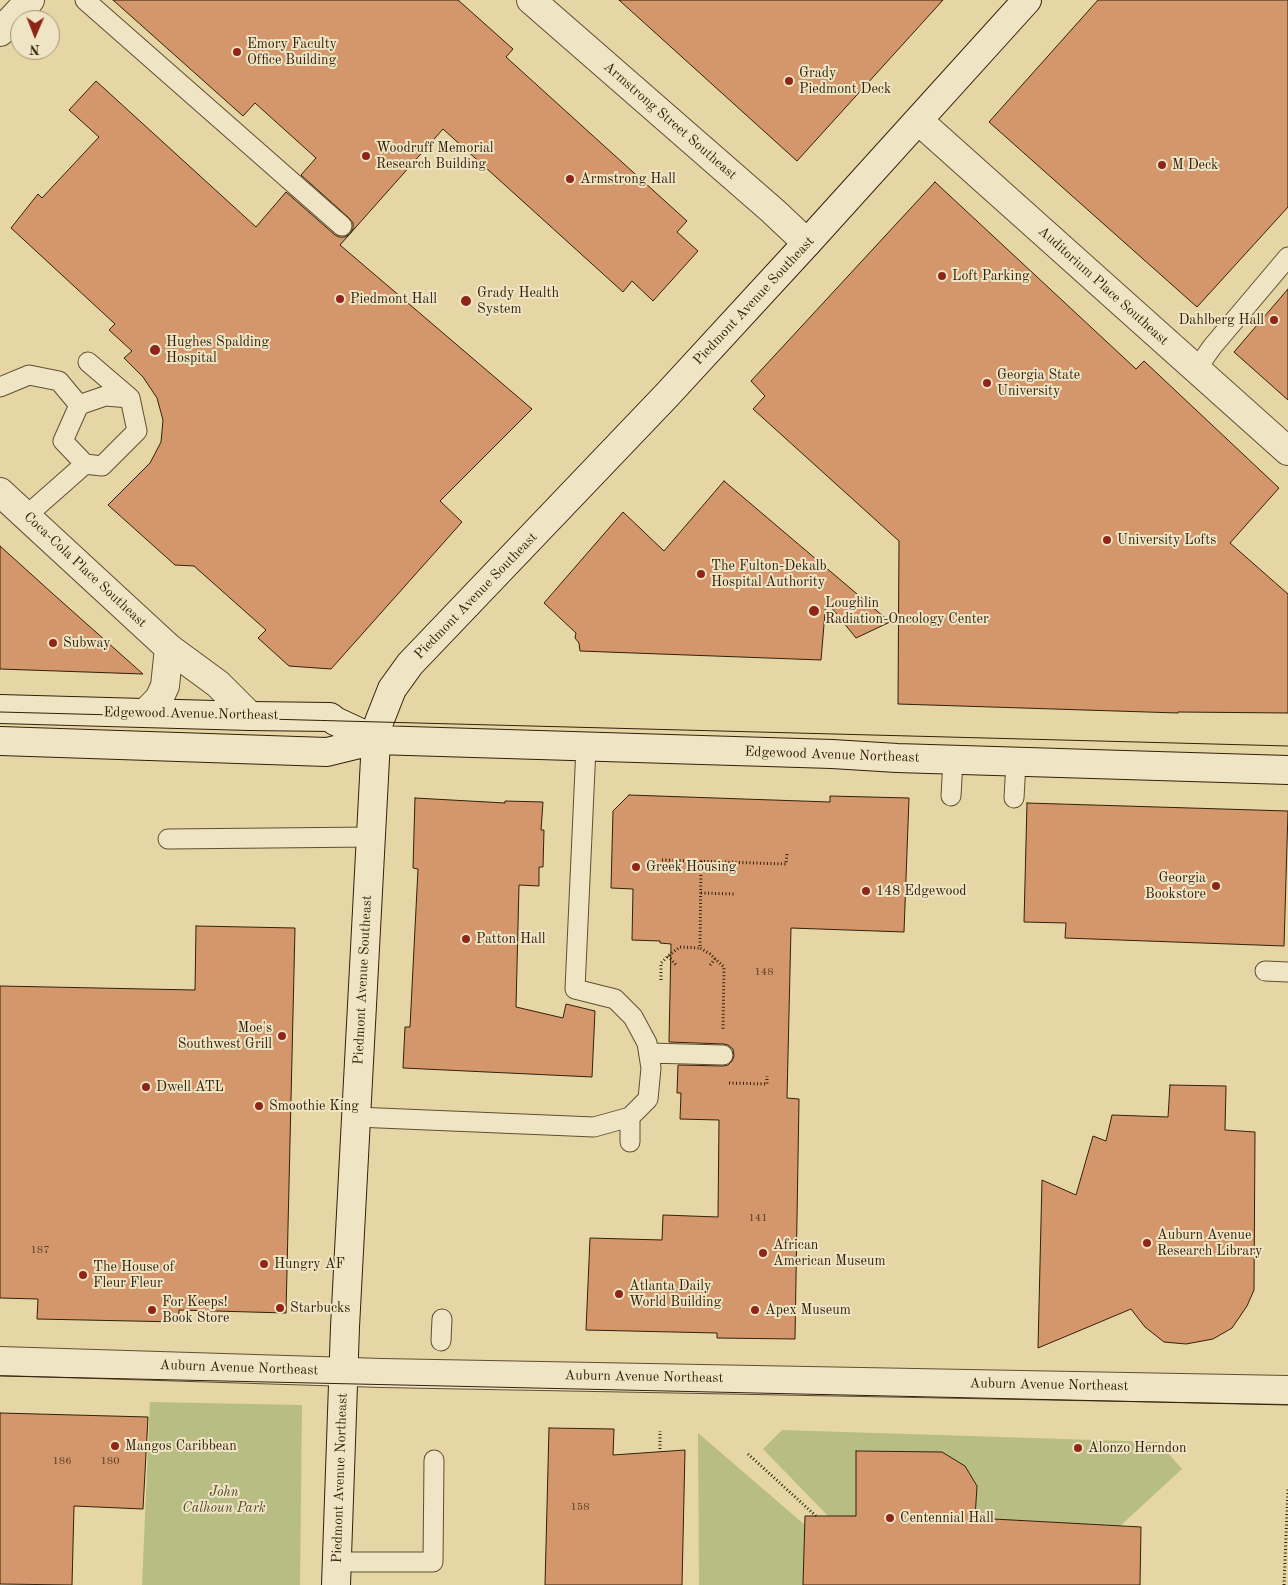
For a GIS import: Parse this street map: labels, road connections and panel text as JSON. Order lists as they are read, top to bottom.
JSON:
{
  "streets": {
    "main road": [
      "Armstrong Street Southeast",
      "Auditorium Place Southeast",
      "Piedmont Avenue Southeast",
      "Coca-Cola Place Southeast",
      "Edgewood Avenue Northeast",
      "Auburn Avenue Northeast",
      "Piedmont Avenue Northeast"
    ]
  },
  "crossings": [
    ["Armstrong Street Southeast", "Piedmont Avenue Southeast"],
    ["Auditorium Place Southeast", "Piedmont Avenue Southeast"],
    ["Piedmont Avenue Southeast", "Edgewood Avenue Northeast"],
    ["Piedmont Avenue Southeast", "Auburn Avenue Northeast"],
    ["Piedmont Avenue Southeast", "Piedmont Avenue Northeast"],
    ["Coca-Cola Place Southeast", "Edgewood Avenue Northeast"],
    ["Auburn Avenue Northeast", "Piedmont Avenue Northeast"]
  ],
  "parks": ["John Calhoun Park"],
  "places": [
    "Emory Faculty Office Building",
    "Grady Piedmont Deck",
    "Woodruff Memorial Research Building",
    "M Deck",
    "Armstrong Hall",
    "Loft Parking",
    "Piedmont Hall",
    "Grady Health System",
    "Dahlberg Hall",
    "Hughes Spalding Hospital",
    "Georgia State University",
    "University Lofts",
    "The Fulton-Dekalb Hospital Authority",
    "Loughlin Radiation-Oncology Center",
    "Subway",
    "Greek Housing",
    "Georgia Bookstore",
    "148 Edgewood",
    "Patton Hall",
    "Moe's Southwest Grill",
    "Dwell ATL",
    "Smoothie King",
    "Auburn Avenue Research Library",
    "African American Museum",
    "Hungry AF",
    "The House of Fleur Fleur",
    "Atlanta Daily World Building",
    "Starbucks",
    "For Keeps! Book Store",
    "Apex Museum",
    "Mangos Caribbean",
    "Alonzo Herndon",
    "Centennial Hall"
  ],
  "house_numbers": [
    "148",
    "141",
    "187",
    "186",
    "180",
    "158"
  ],
  "north": "bottom"
}
